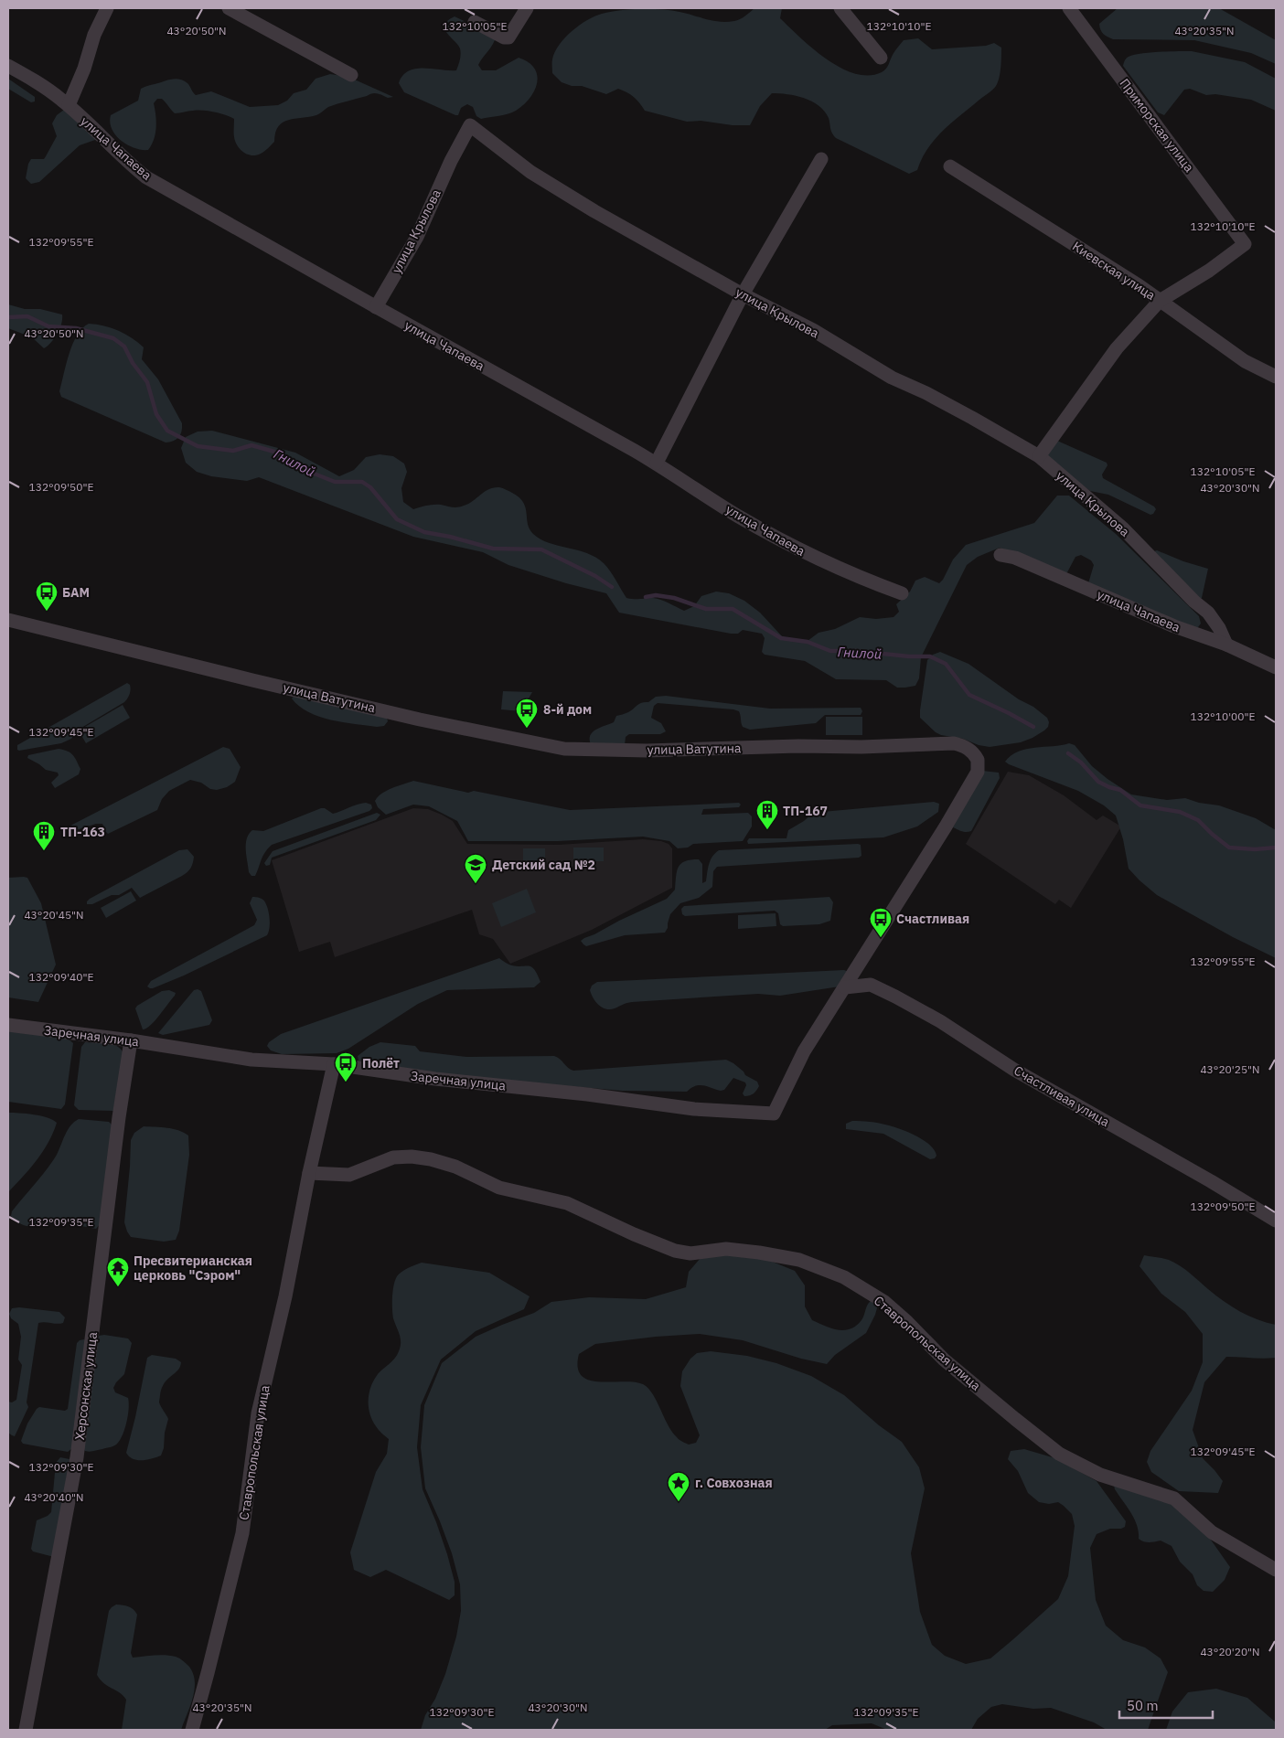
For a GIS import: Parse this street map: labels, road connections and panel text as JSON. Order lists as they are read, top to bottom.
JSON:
{
  "streets": {
    "street": [
      "Приморская улица",
      "улица Чапаева",
      "улица Крылова",
      "Киевская улица",
      "улица Ватутина",
      "Заречная улица",
      "Счастливая улица",
      "Ставропольская улица",
      "Херсонская улица"
    ]
  },
  "crossings": [
    ["Приморская улица", "Киевская улица"],
    ["улица Чапаева", "улица Крылова"],
    ["улица Ватутина", "Заречная улица"],
    ["улица Ватутина", "Счастливая улица"],
    ["Заречная улица", "Ставропольская улица"],
    ["Заречная улица", "Херсонская улица"]
  ],
  "water": ["Гнилой"],
  "places": {
    "bus stop": [
      "БАМ",
      "8-й дом",
      "Счастливая",
      "Полёт"
    ],
    "building": ["ТП-167", "ТП-163"],
    "school or university": ["Детский сад №2"],
    "temple": ["Пресвитерианская церковь \"Сэром\""],
    "place": ["г. Совхозная"]
  },
  "scale_bar": "50 m",
  "coordinates": [
    "132°10'05\"E",
    "132°10'10\"E",
    "43°20'50\"N",
    "43°20'35\"N",
    "132°09'55\"E",
    "132°09'50\"E",
    "43°20'30\"N",
    "132°10'00\"E",
    "132°09'45\"E",
    "43°20'45\"N",
    "132°09'40\"E",
    "43°20'25\"N",
    "132°09'35\"E",
    "132°09'30\"E",
    "43°20'40\"N",
    "43°20'20\"N"
  ]
}
